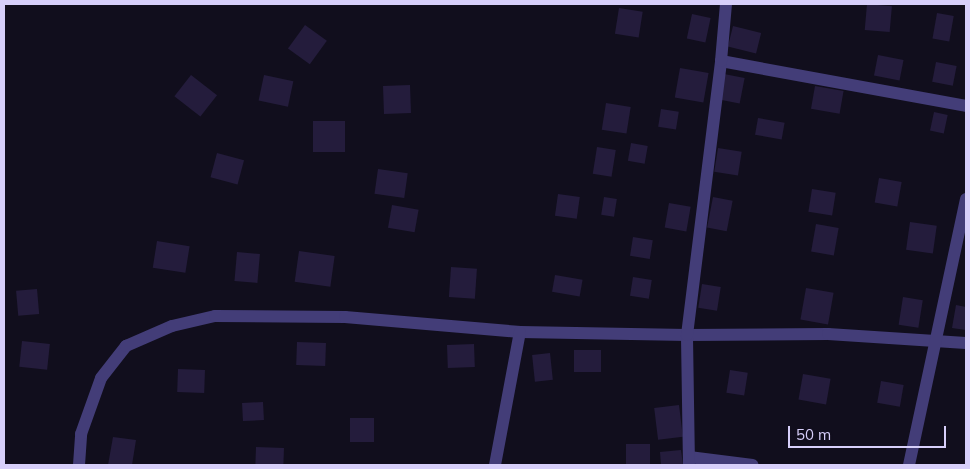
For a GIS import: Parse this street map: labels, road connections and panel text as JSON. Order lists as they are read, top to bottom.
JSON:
{
  "scale_bar": "50 m"
}
